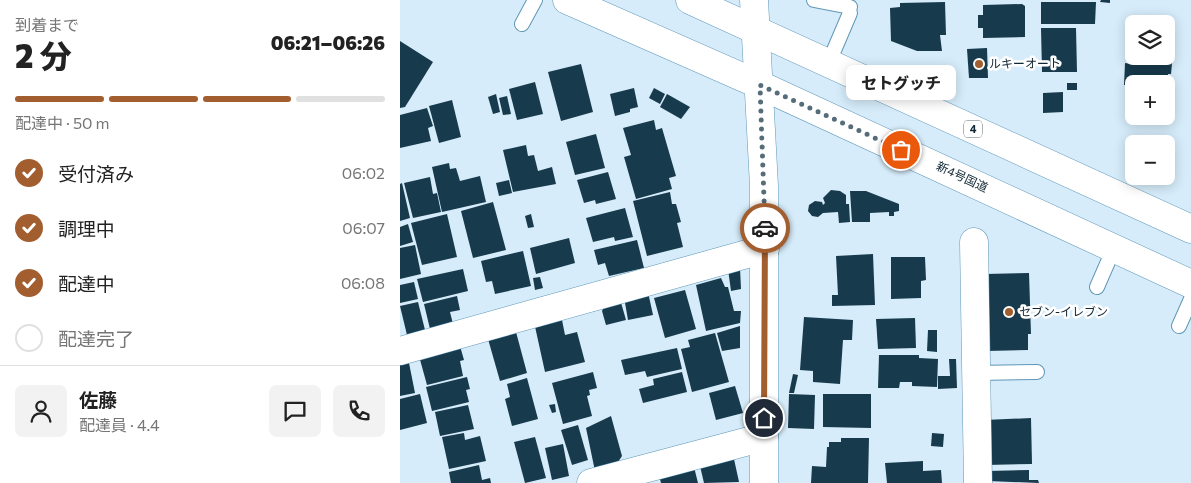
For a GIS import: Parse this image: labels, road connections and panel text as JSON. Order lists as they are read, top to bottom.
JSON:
{
  "streets": {
    "main road": ["4", "新4号国道"]
  },
  "places": ["ルキーオート", "セトグッチ", "セブン-イレブン"],
  "page": {
    "heading": ["2 分", "到着まで", "06:21–06:26"],
    "panel": ["佐藤", "配達員 · 4.4"],
    "map_buttons": ["+", "−"],
    "bubble": "セトグッチ",
    "bar": "配達中 · 50 m",
    "list": [
      ["受付済み", "06:02"],
      ["調理中", "06:07"],
      ["配達中", "06:08"],
      "配達完了"
    ]
  }
}
